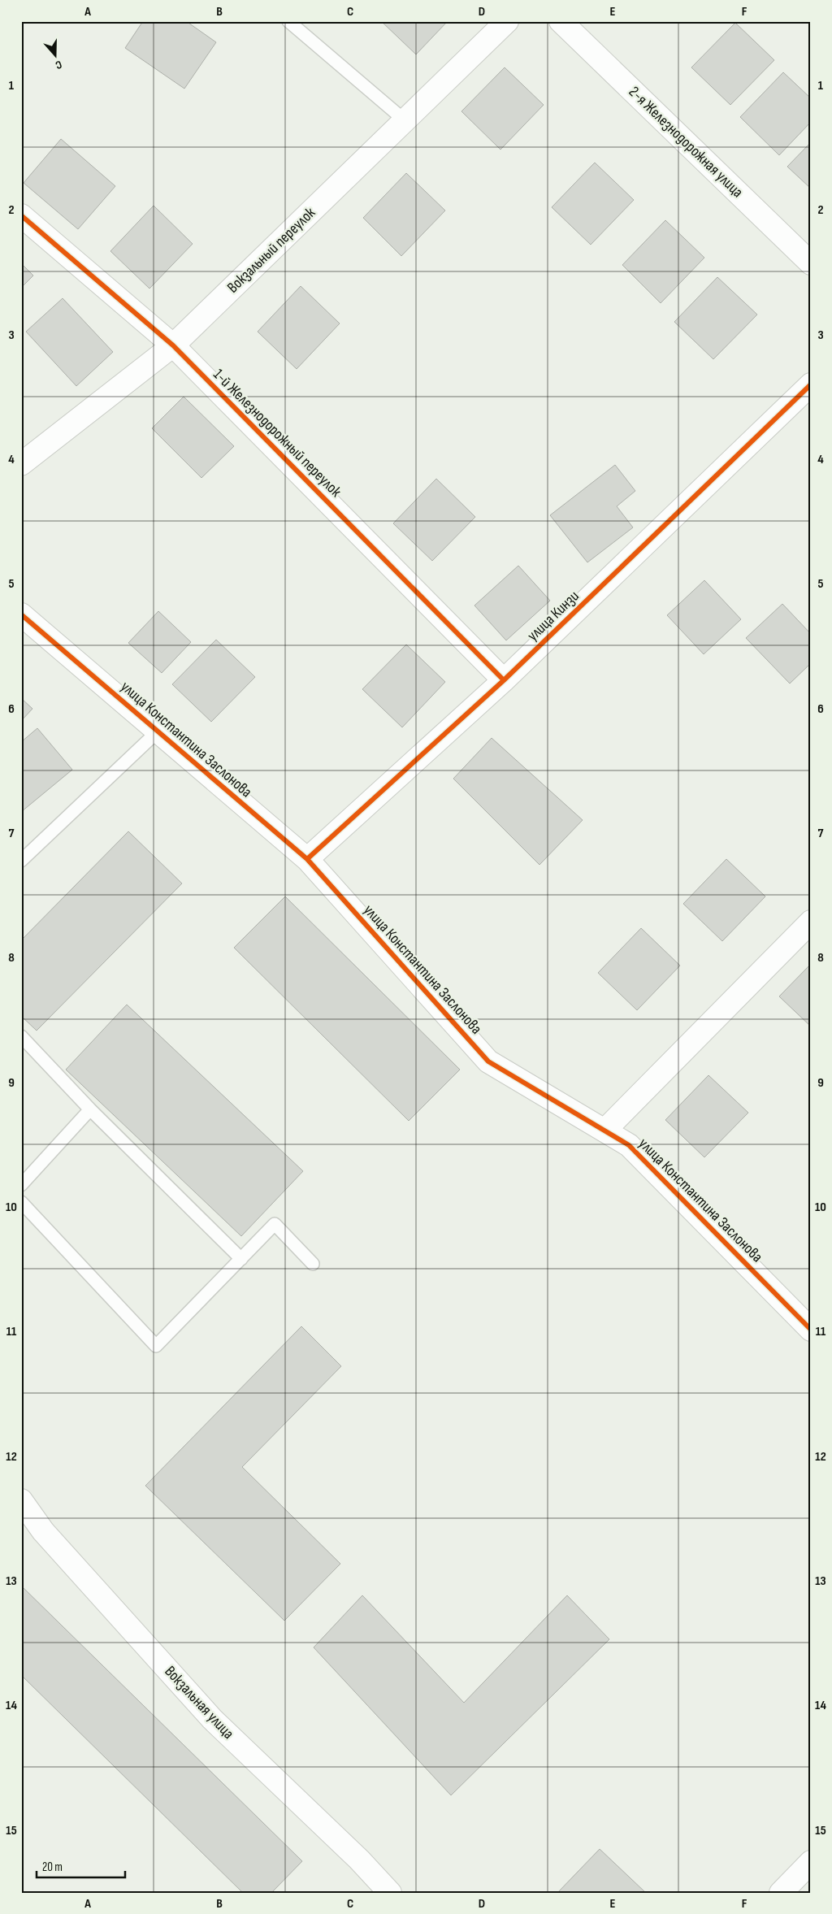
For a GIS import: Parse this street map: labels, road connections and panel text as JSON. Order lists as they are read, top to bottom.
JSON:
{
  "streets": {
    "street": [
      "2-я Железнодорожная улица",
      "Вокзальный переулок",
      "1-й Железнодорожный переулок",
      "улица Кинзи",
      "улица Константина Заслонова",
      "Вокзальная улица"
    ]
  },
  "crossings": [
    ["Вокзальный переулок", "1-й Железнодорожный переулок"],
    ["1-й Железнодорожный переулок", "улица Кинзи"],
    ["улица Кинзи", "улица Константина Заслонова"]
  ],
  "scale_bar": "20 m",
  "north": "bottom",
  "grid": {
    "columns": [
      "A",
      "B",
      "C",
      "D",
      "E",
      "F"
    ],
    "rows": [
      "1",
      "2",
      "3",
      "4",
      "5",
      "6",
      "7",
      "8",
      "9",
      "10",
      "11",
      "12",
      "13",
      "14",
      "15"
    ]
  }
}
